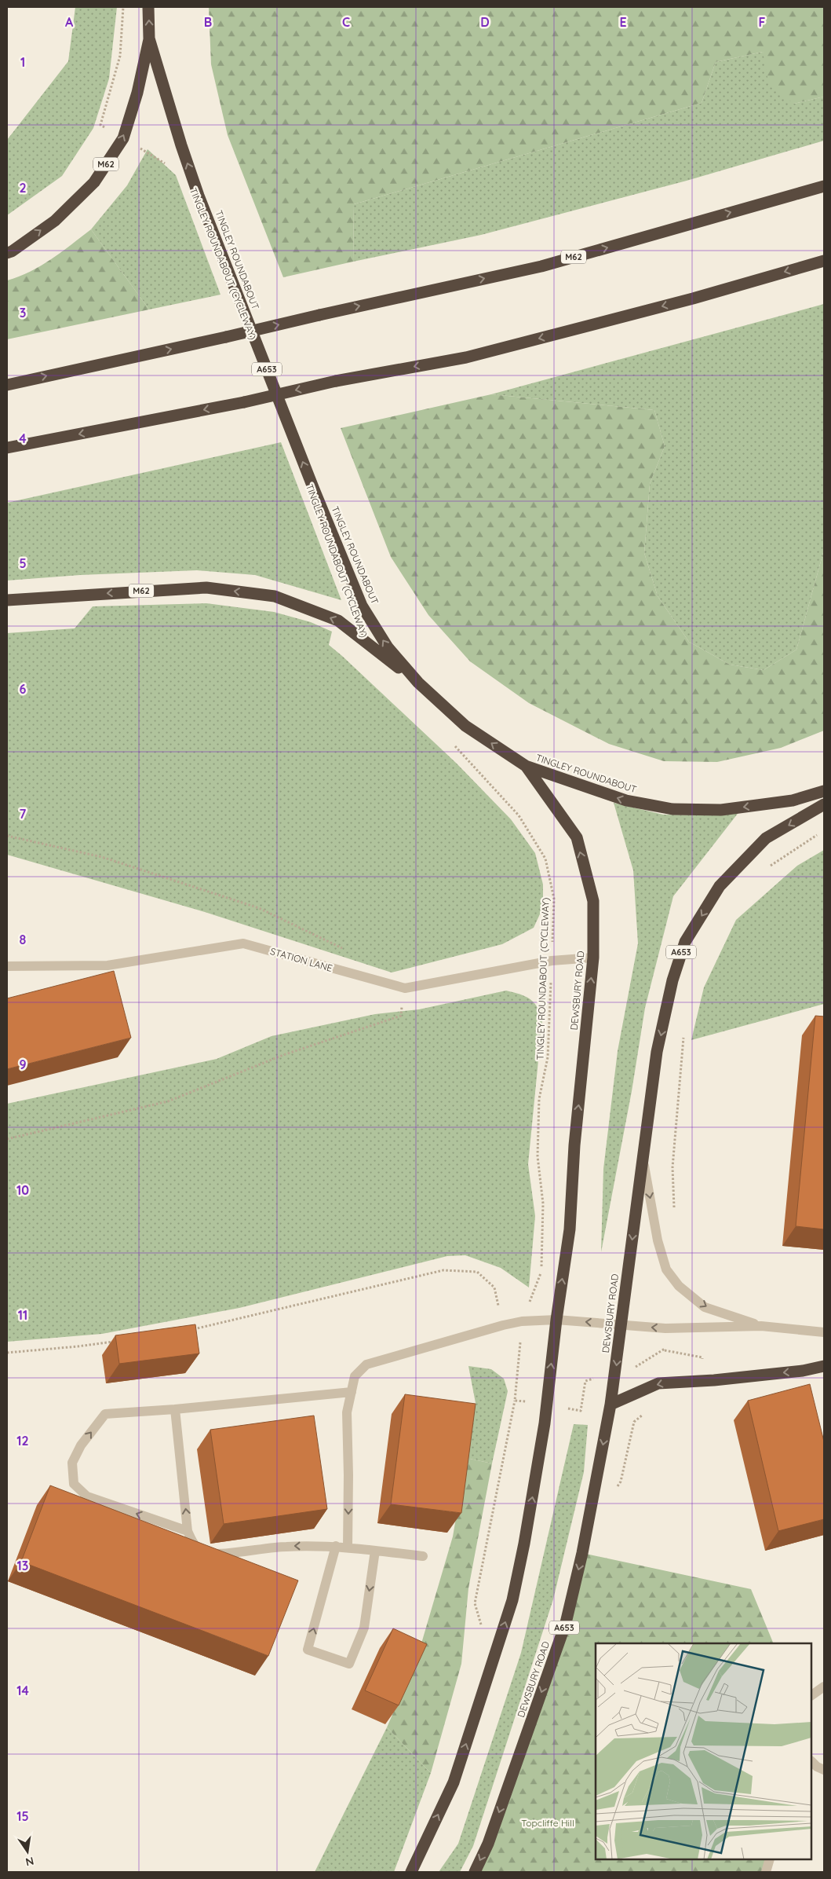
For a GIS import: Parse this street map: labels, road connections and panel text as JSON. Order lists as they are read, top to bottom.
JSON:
{
  "streets": {
    "highway": [
      "M62",
      "TINGLEY ROUNDABOUT",
      "A653",
      "DEWSBURY ROAD"
    ],
    "street": ["STATION LANE"],
    "path": ["TINGLEY ROUNDABOUT (CYCLEWAY)"]
  },
  "crossings": [
    ["M62", "TINGLEY ROUNDABOUT"],
    ["TINGLEY ROUNDABOUT", "DEWSBURY ROAD"],
    ["TINGLEY ROUNDABOUT (CYCLEWAY)", "STATION LANE"],
    ["TINGLEY ROUNDABOUT (CYCLEWAY)", "DEWSBURY ROAD"],
    ["STATION LANE", "DEWSBURY ROAD"]
  ],
  "one_way": ["TINGLEY ROUNDABOUT"],
  "parks": ["Topcliffe Hill"],
  "north": "bottom",
  "grid": {
    "columns": [
      "A",
      "B",
      "C",
      "D",
      "E",
      "F"
    ],
    "rows": [
      "1",
      "2",
      "3",
      "4",
      "5",
      "6",
      "7",
      "8",
      "9",
      "10",
      "11",
      "12",
      "13",
      "14",
      "15"
    ]
  }
}
